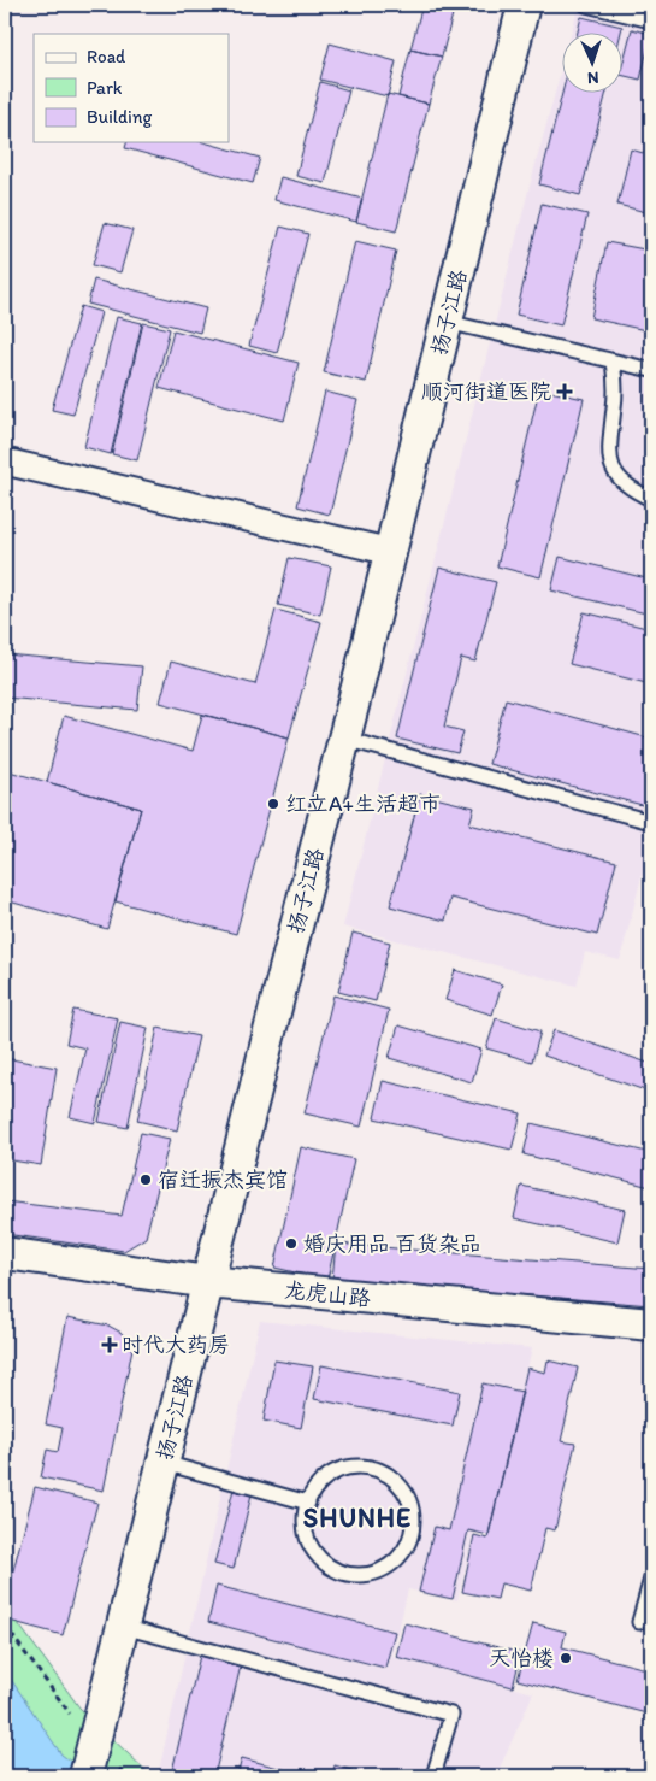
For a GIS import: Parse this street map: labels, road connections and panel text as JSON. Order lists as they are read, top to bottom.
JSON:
{
  "streets": {
    "street": ["扬子江路", "龙虎山路"]
  },
  "crossings": [
    ["扬子江路", "龙虎山路"]
  ],
  "districts": ["SHUNHE"],
  "places": {
    "health": ["顺河街道医院", "时代大药房"],
    "other": [
      "红立A+生活超市",
      "宿迁振杰宾馆",
      "婚庆用品 百货杂品",
      "天怡楼"
    ]
  },
  "legend": ["Road", "Park", "Building"],
  "north": "bottom"
}
